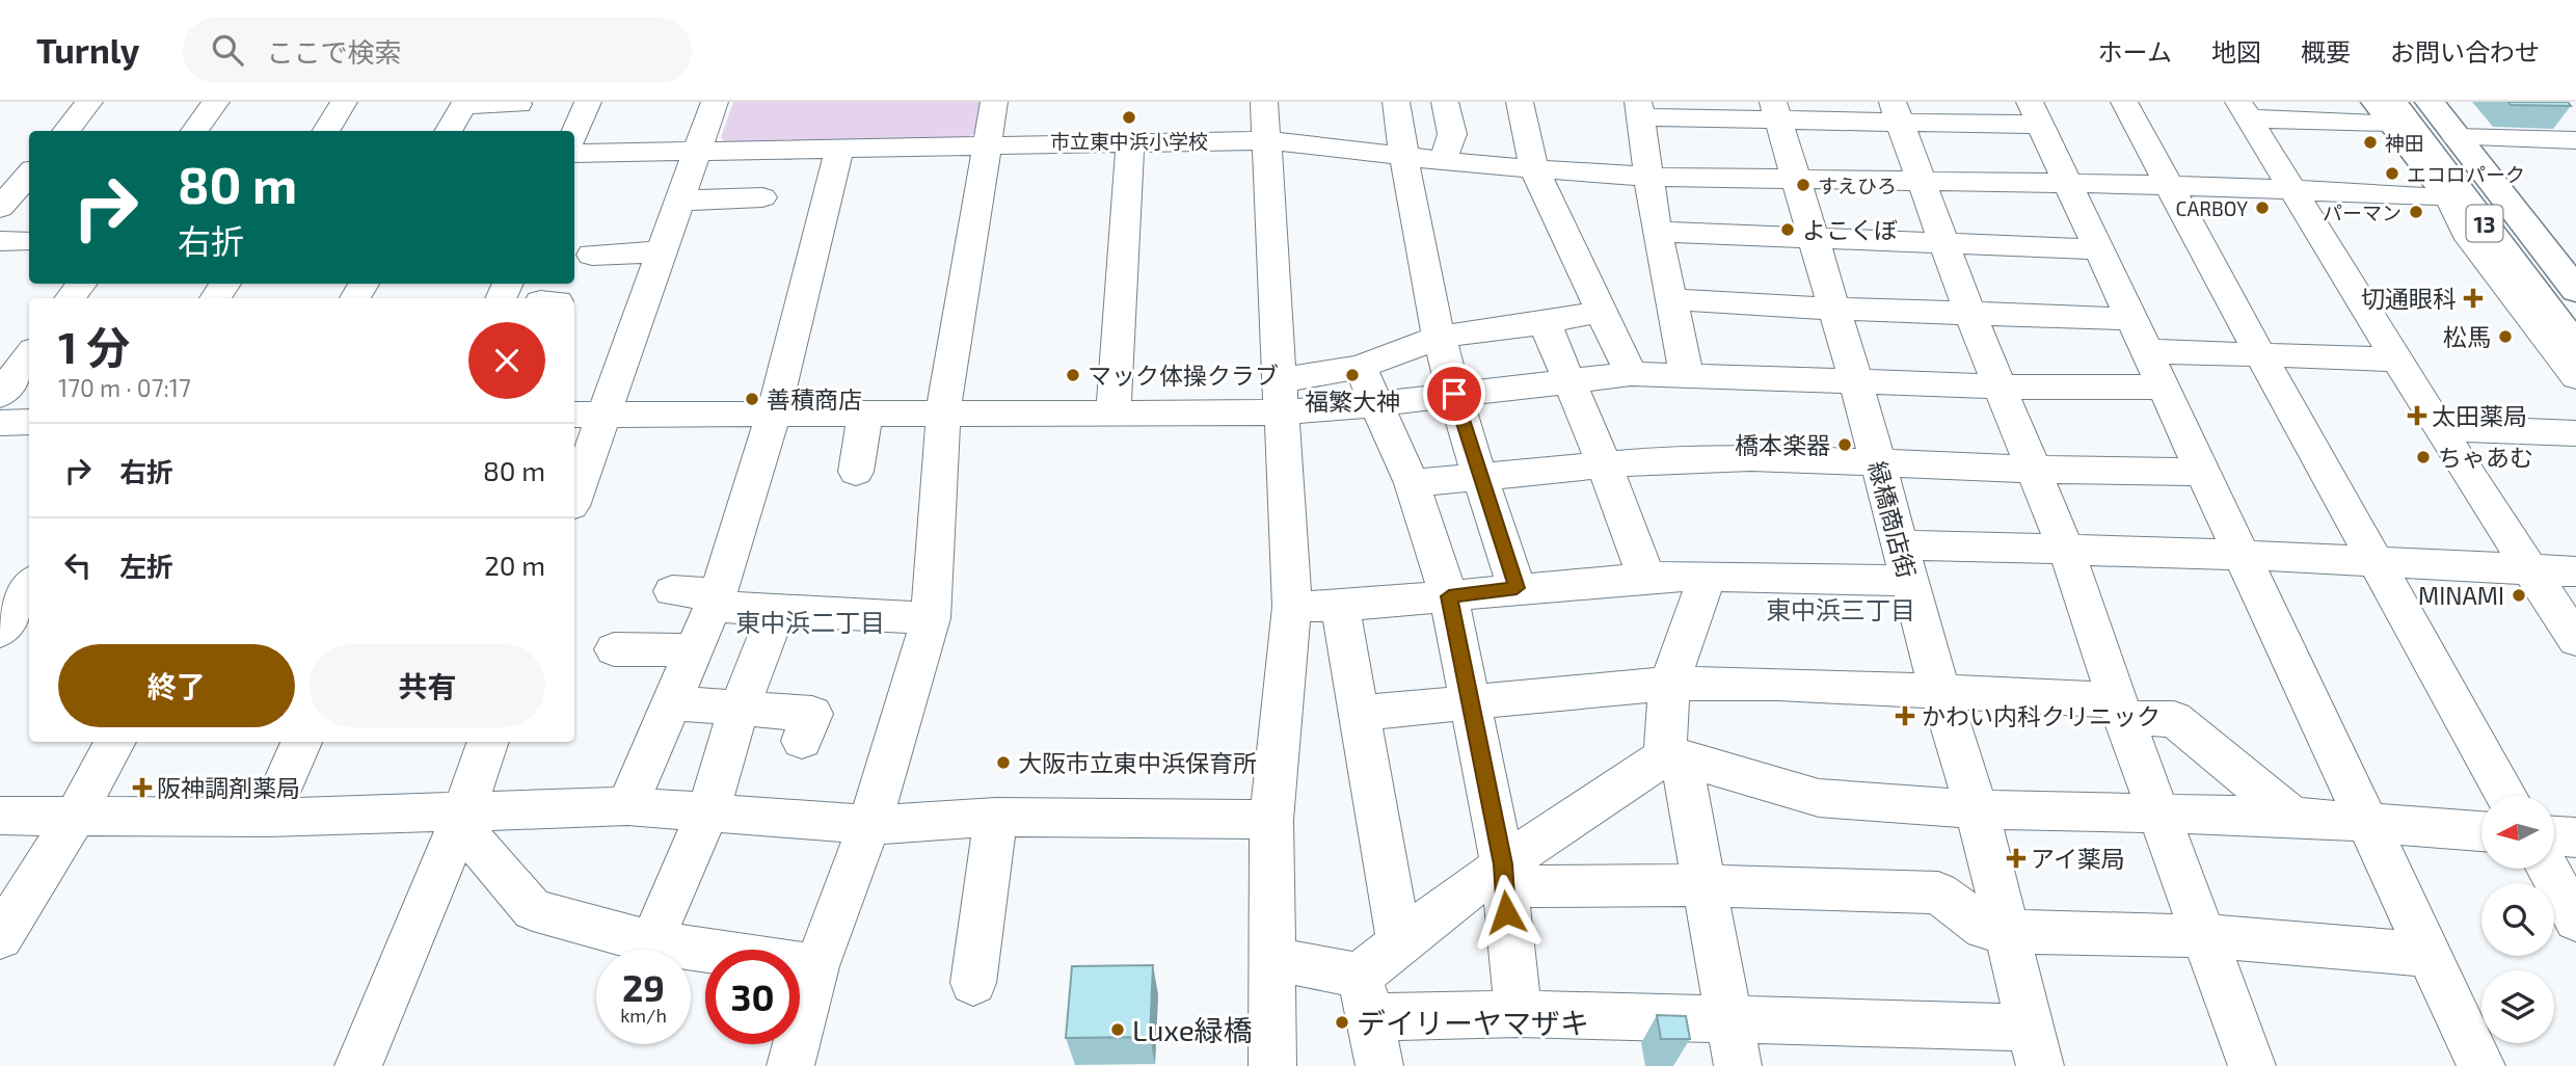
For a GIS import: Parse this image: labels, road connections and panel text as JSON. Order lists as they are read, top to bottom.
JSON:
{
  "streets": {
    "main road": ["13"],
    "street": ["緑橋商店街"]
  },
  "districts": ["東中浜三丁目", "東中浜二丁目"],
  "places": {
    "other": [
      "市立東中浜小学校",
      "神田",
      "エコロパーク",
      "すえひろ",
      "CARBOY",
      "パーマン",
      "よこくぼ",
      "松馬",
      "マック体操クラブ",
      "福繁大神",
      "善積商店",
      "橋本楽器",
      "ちゃあむ",
      "MINAMI",
      "大阪市立東中浜保育所",
      "デイリーヤマザキ",
      "Luxe緑橋"
    ],
    "health": [
      "切通眼科",
      "太田薬局",
      "かわい内科クリニック",
      "阪神調剤薬局",
      "アイ薬局"
    ]
  },
  "north": "left",
  "page": {
    "header": "Turnly",
    "search": "ここで検索",
    "nav": [
      "ホーム",
      "地図",
      "概要",
      "お問い合わせ"
    ],
    "turn": ["80 m", "右折"],
    "heading": ["1 分", "170 m · 07:17"],
    "list": [
      {
        "name": "右折",
        "value": "80 m"
      },
      {
        "name": "左折",
        "value": "20 m"
      }
    ],
    "buttons": ["終了", "共有"],
    "speed": "29 km/h",
    "limit": "30"
  }
}
